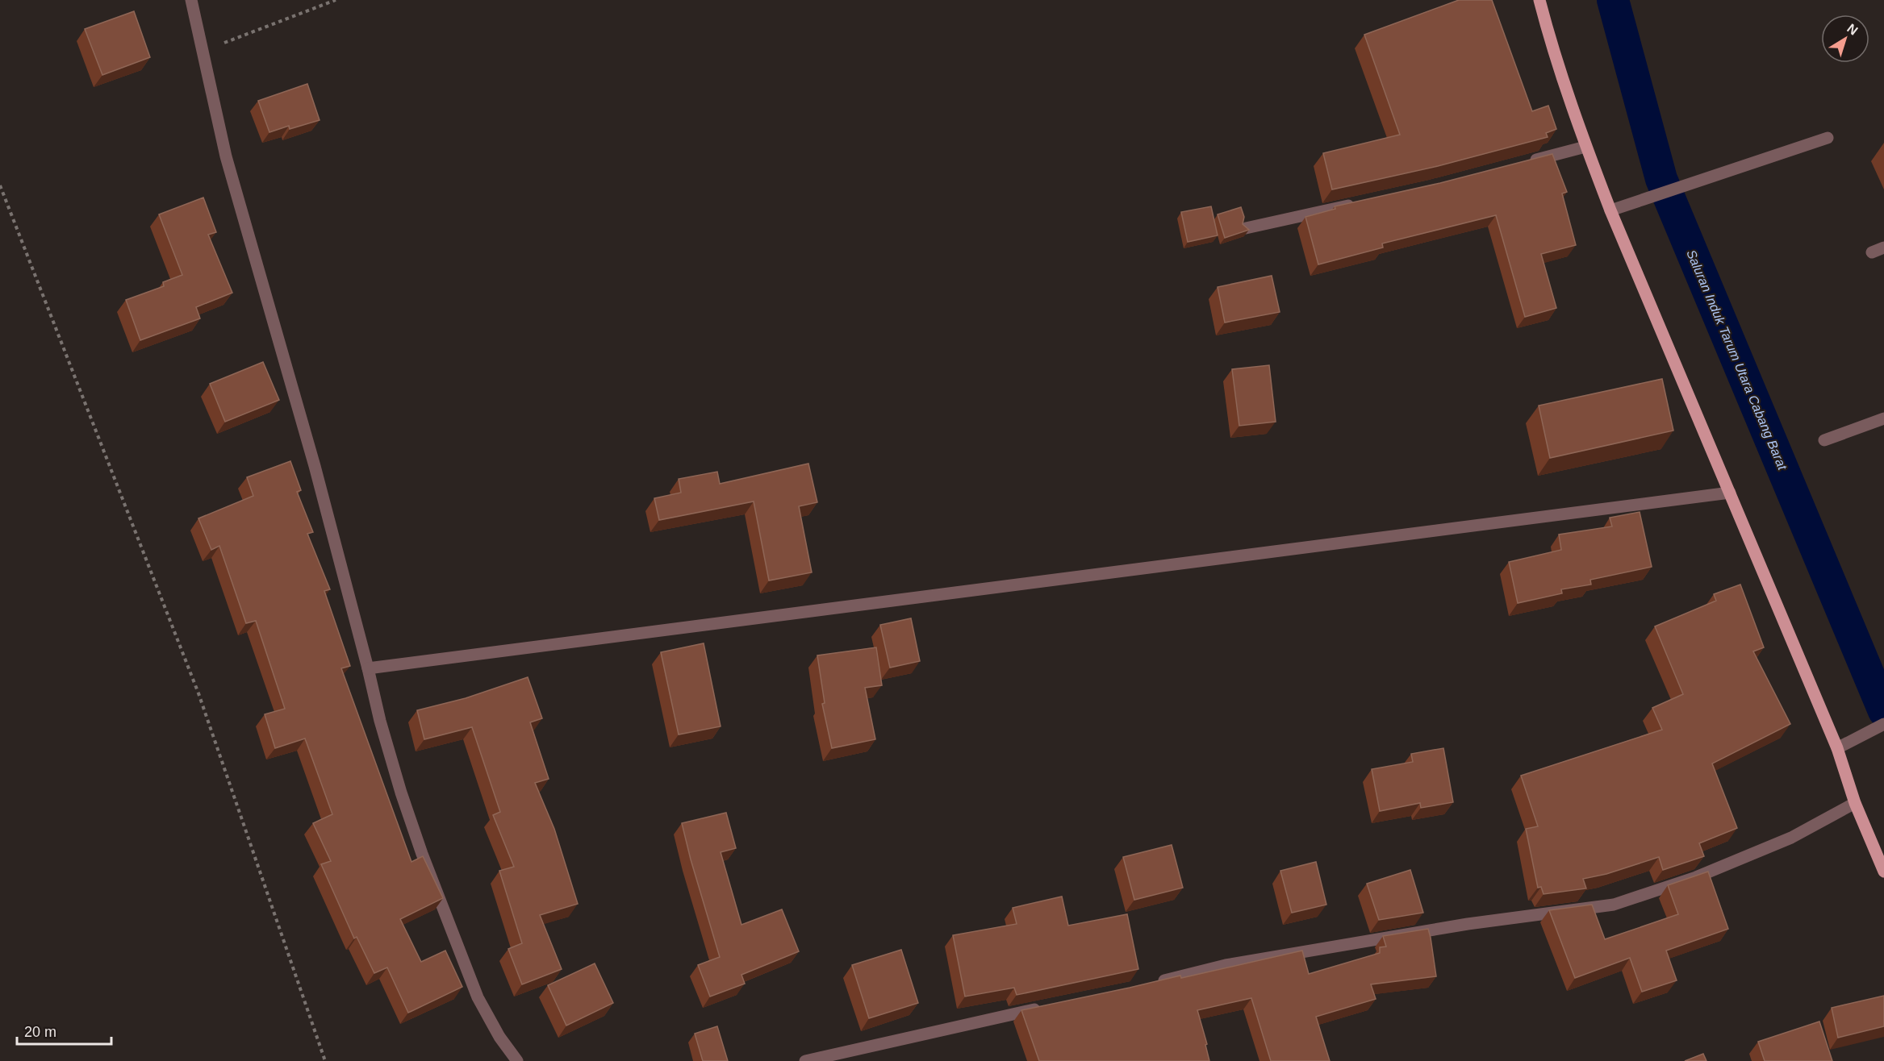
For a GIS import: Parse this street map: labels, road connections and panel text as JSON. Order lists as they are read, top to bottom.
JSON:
{
  "water": ["Saluran Induk Tarum Utara Cabang Barat"],
  "scale_bar": "20 m",
  "north": "top right"
}
